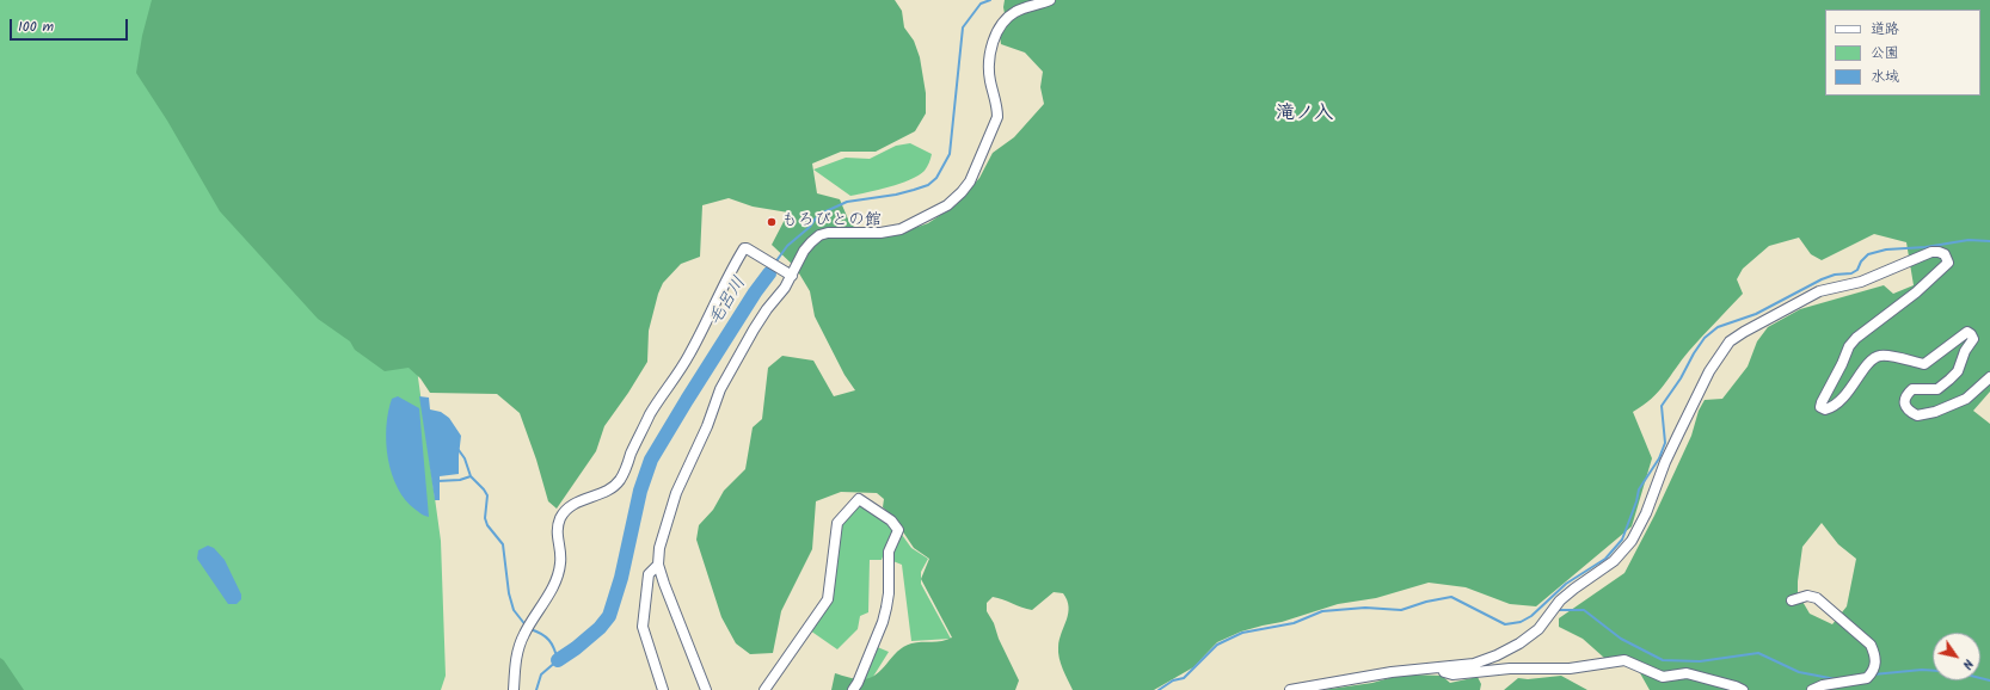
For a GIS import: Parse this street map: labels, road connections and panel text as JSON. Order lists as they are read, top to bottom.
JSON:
{
  "districts": ["滝ノ入"],
  "water": ["毛呂川"],
  "places": ["もろびとの館"],
  "legend": ["道路", "公園", "水域"],
  "scale_bar": "100 m",
  "north": "bottom right"
}
